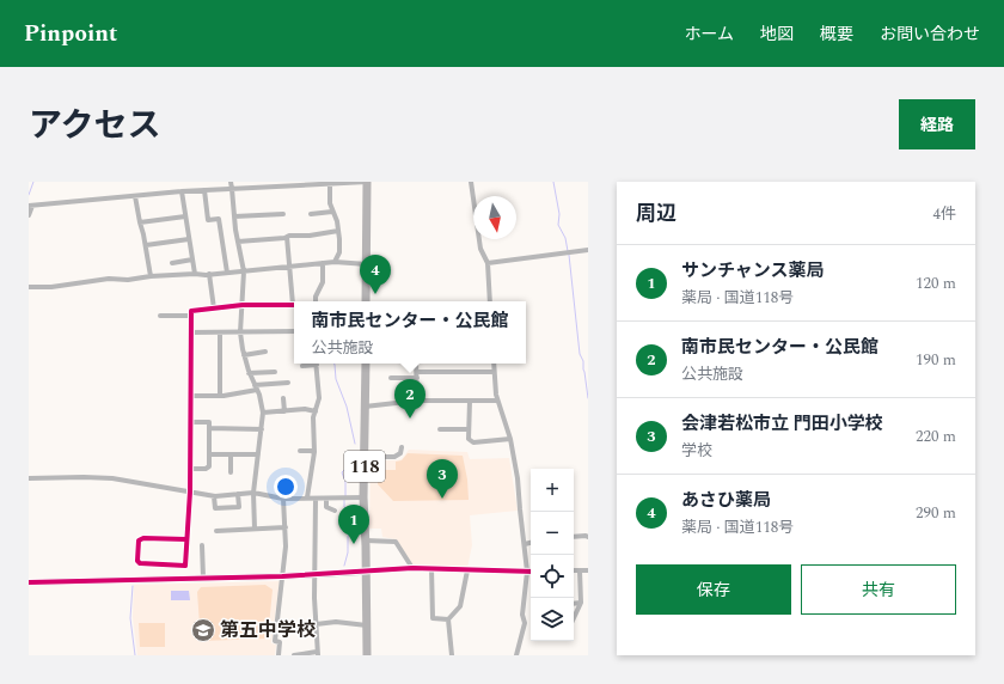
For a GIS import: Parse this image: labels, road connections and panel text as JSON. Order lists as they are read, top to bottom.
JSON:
{
  "streets": {
    "highway": ["118"]
  },
  "places": {
    "school or university": ["第五中学校"]
  },
  "north": "bottom",
  "page": {
    "header": "Pinpoint",
    "nav": [
      "ホーム",
      "地図",
      "概要",
      "お問い合わせ"
    ],
    "title": "アクセス",
    "buttons": [
      "経路",
      ["保存", "共有"]
    ],
    "heading": ["周辺", "4件"],
    "list": [
      {
        "mark": "1",
        "name": "サンチャンス薬局",
        "note": "薬局 · 国道118号",
        "value": "120 m"
      },
      {
        "mark": "2",
        "name": "南市民センター・公民館",
        "note": "公共施設",
        "value": "190 m"
      },
      {
        "mark": "3",
        "name": "会津若松市立 門田小学校",
        "note": "学校",
        "value": "220 m"
      },
      {
        "mark": "4",
        "name": "あさひ薬局",
        "note": "薬局 · 国道118号",
        "value": "290 m"
      }
    ],
    "pins": [
      "4",
      "2",
      "3",
      "1"
    ],
    "popup": ["南市民センター・公民館", "公共施設"],
    "map_buttons": ["+", "−"]
  }
}
